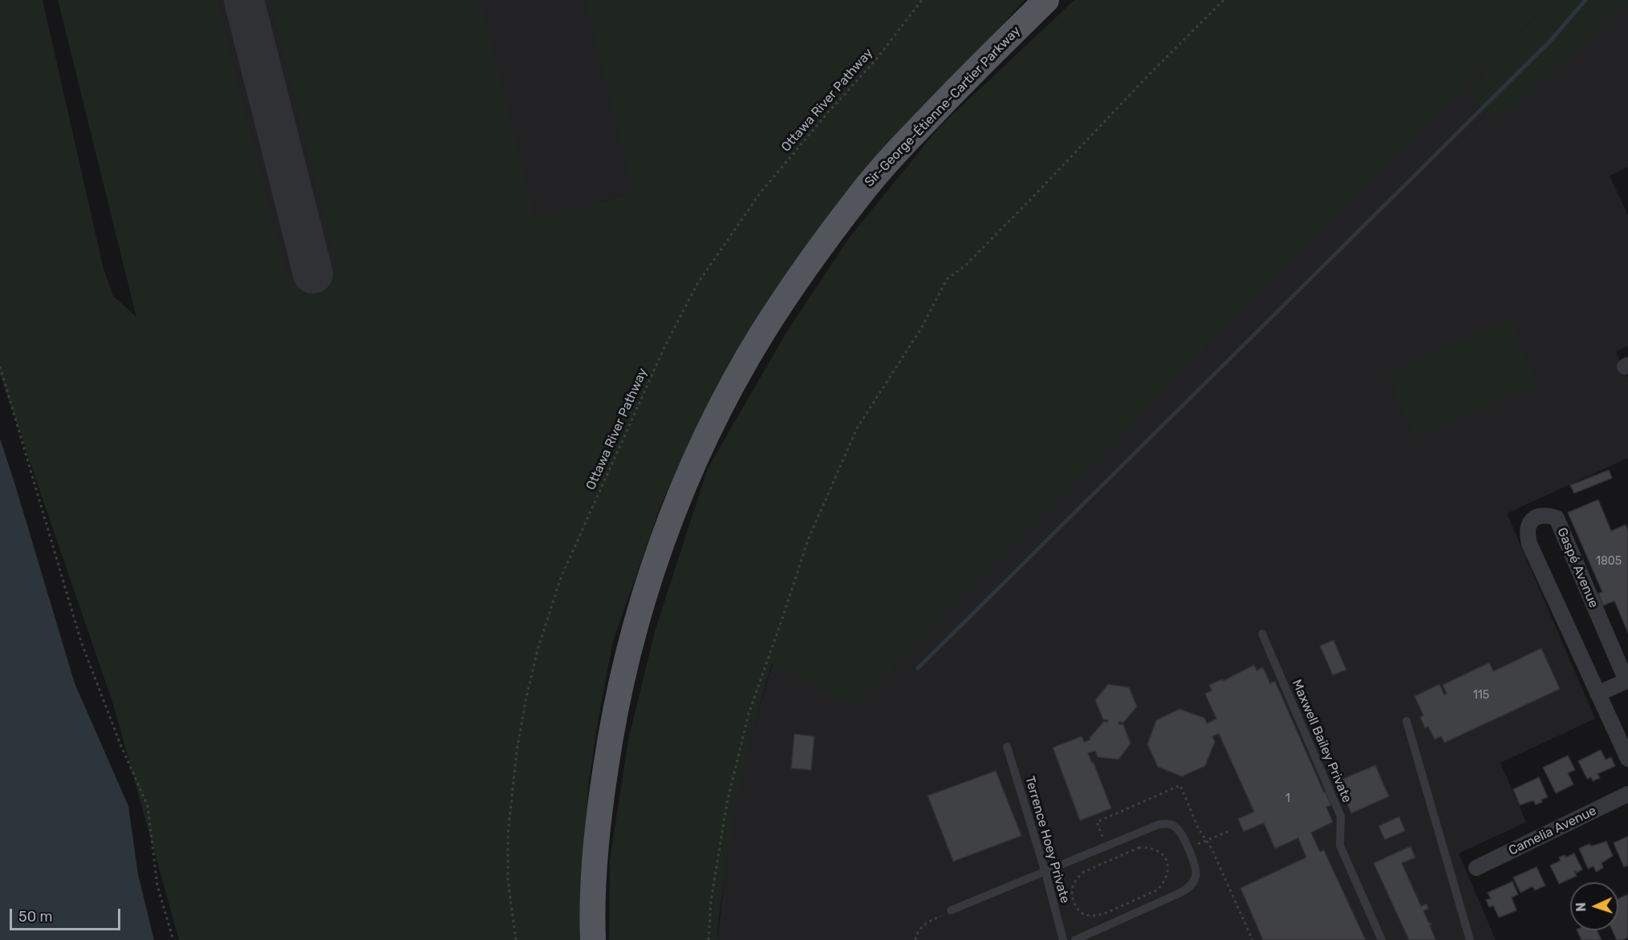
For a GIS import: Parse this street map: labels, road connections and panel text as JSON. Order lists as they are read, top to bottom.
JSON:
{
  "streets": {
    "main road": ["Sir-George-Étienne-Cartier Parkway"],
    "street": ["Gaspé Avenue", "Camelia Avenue"],
    "lane": ["Maxwell Bailey Private", "Terrence Hoey Private"],
    "path": ["Ottawa River Pathway"]
  },
  "house_numbers": ["1805", "115", "1"],
  "scale_bar": "50 m",
  "north": "left"
}
